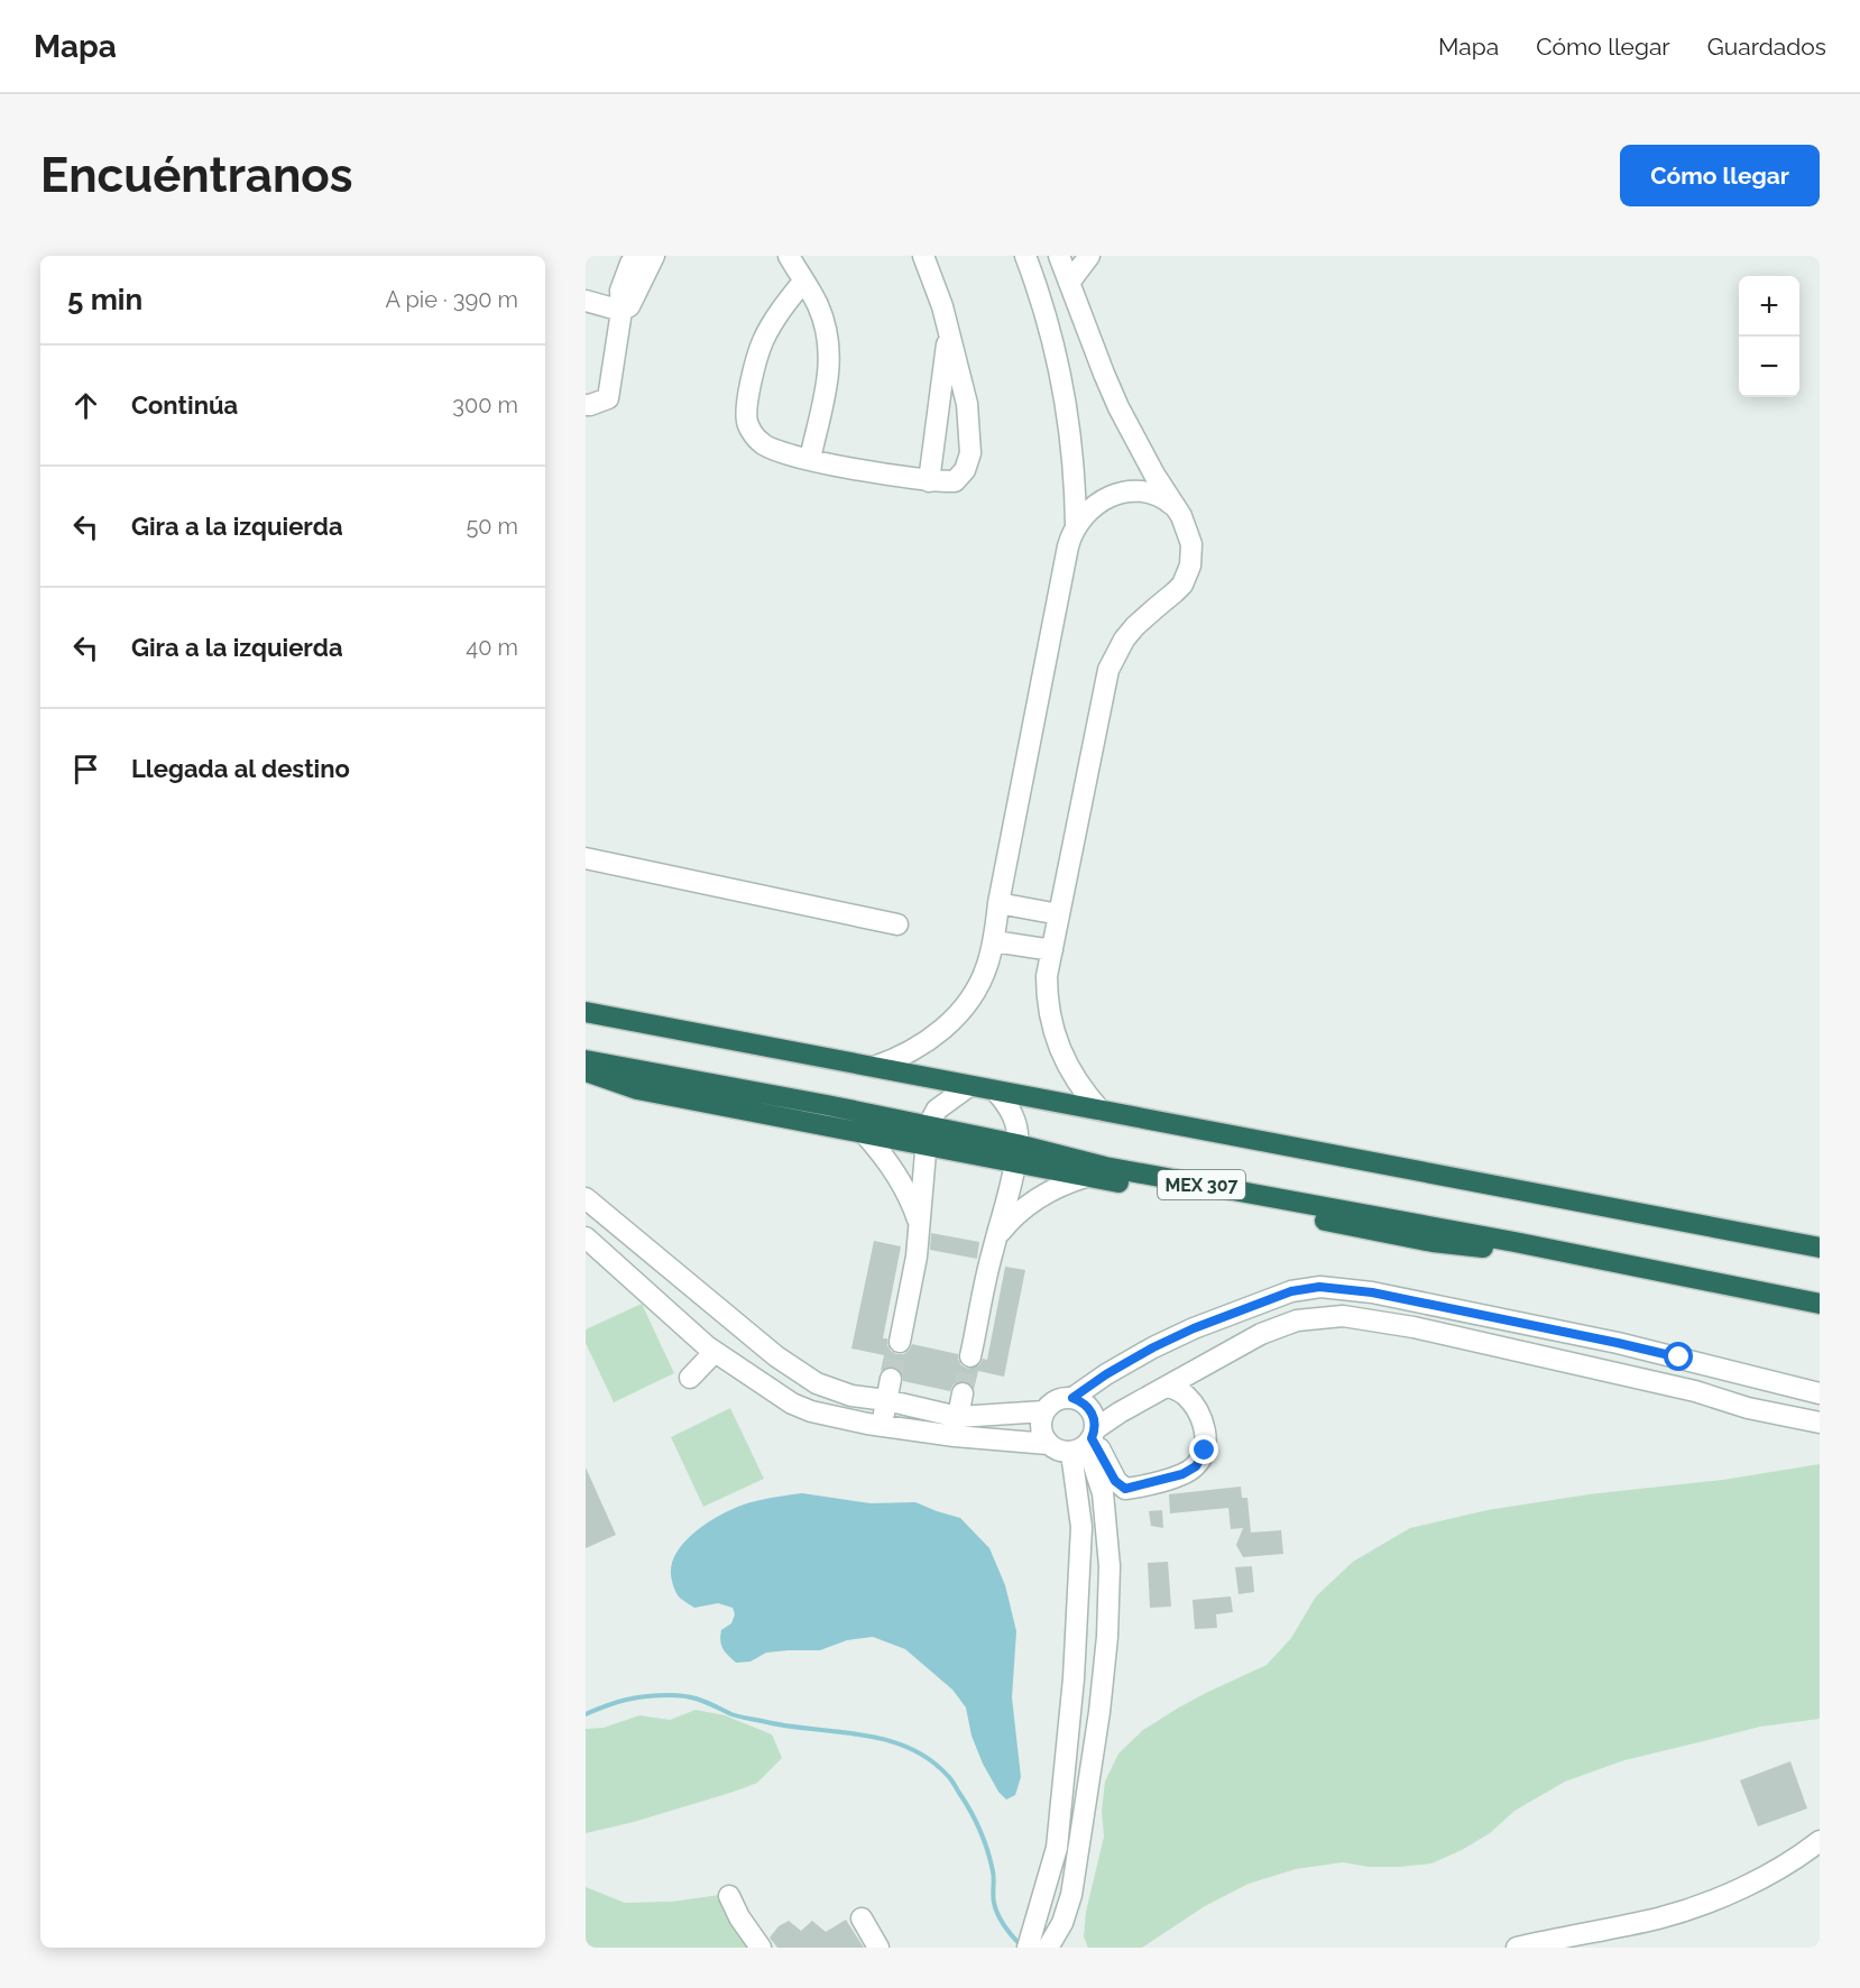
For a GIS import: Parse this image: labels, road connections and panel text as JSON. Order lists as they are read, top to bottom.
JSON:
{
  "streets": {
    "highway": ["MEX 307"]
  },
  "page": {
    "header": "Mapa",
    "nav": ["Mapa", "Cómo llegar", "Guardados"],
    "buttons": "Cómo llegar",
    "title": "Encuéntranos",
    "heading": ["5 min", "A pie · 390 m"],
    "map_buttons": ["+", "−"],
    "list": [
      ["Continúa", "300 m"],
      ["Gira a la izquierda", "50 m"],
      ["Gira a la izquierda", "40 m"],
      "Llegada al destino"
    ]
  }
}
